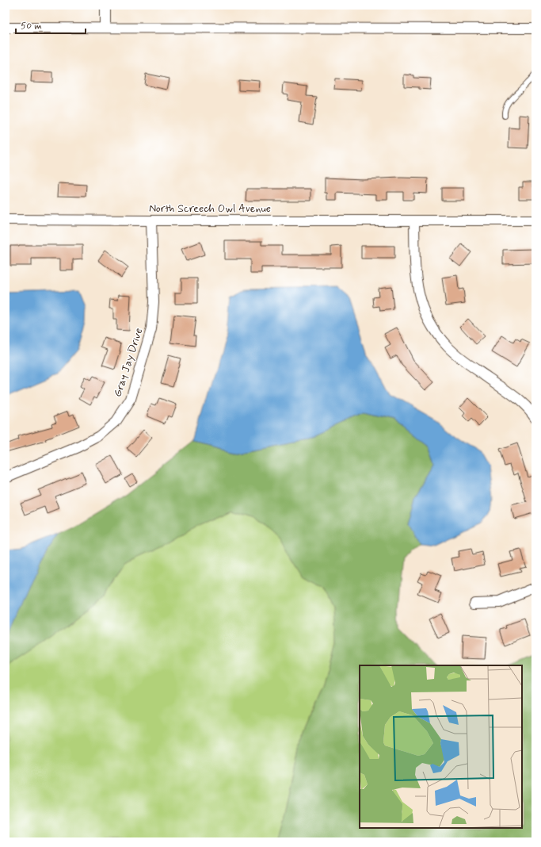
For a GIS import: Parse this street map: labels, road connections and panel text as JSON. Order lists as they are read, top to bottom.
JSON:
{
  "streets": {
    "street": ["North Screech Owl Avenue", "Gray Jay Drive"]
  },
  "crossings": [
    ["North Screech Owl Avenue", "Gray Jay Drive"]
  ],
  "scale_bar": "50 m"
}
